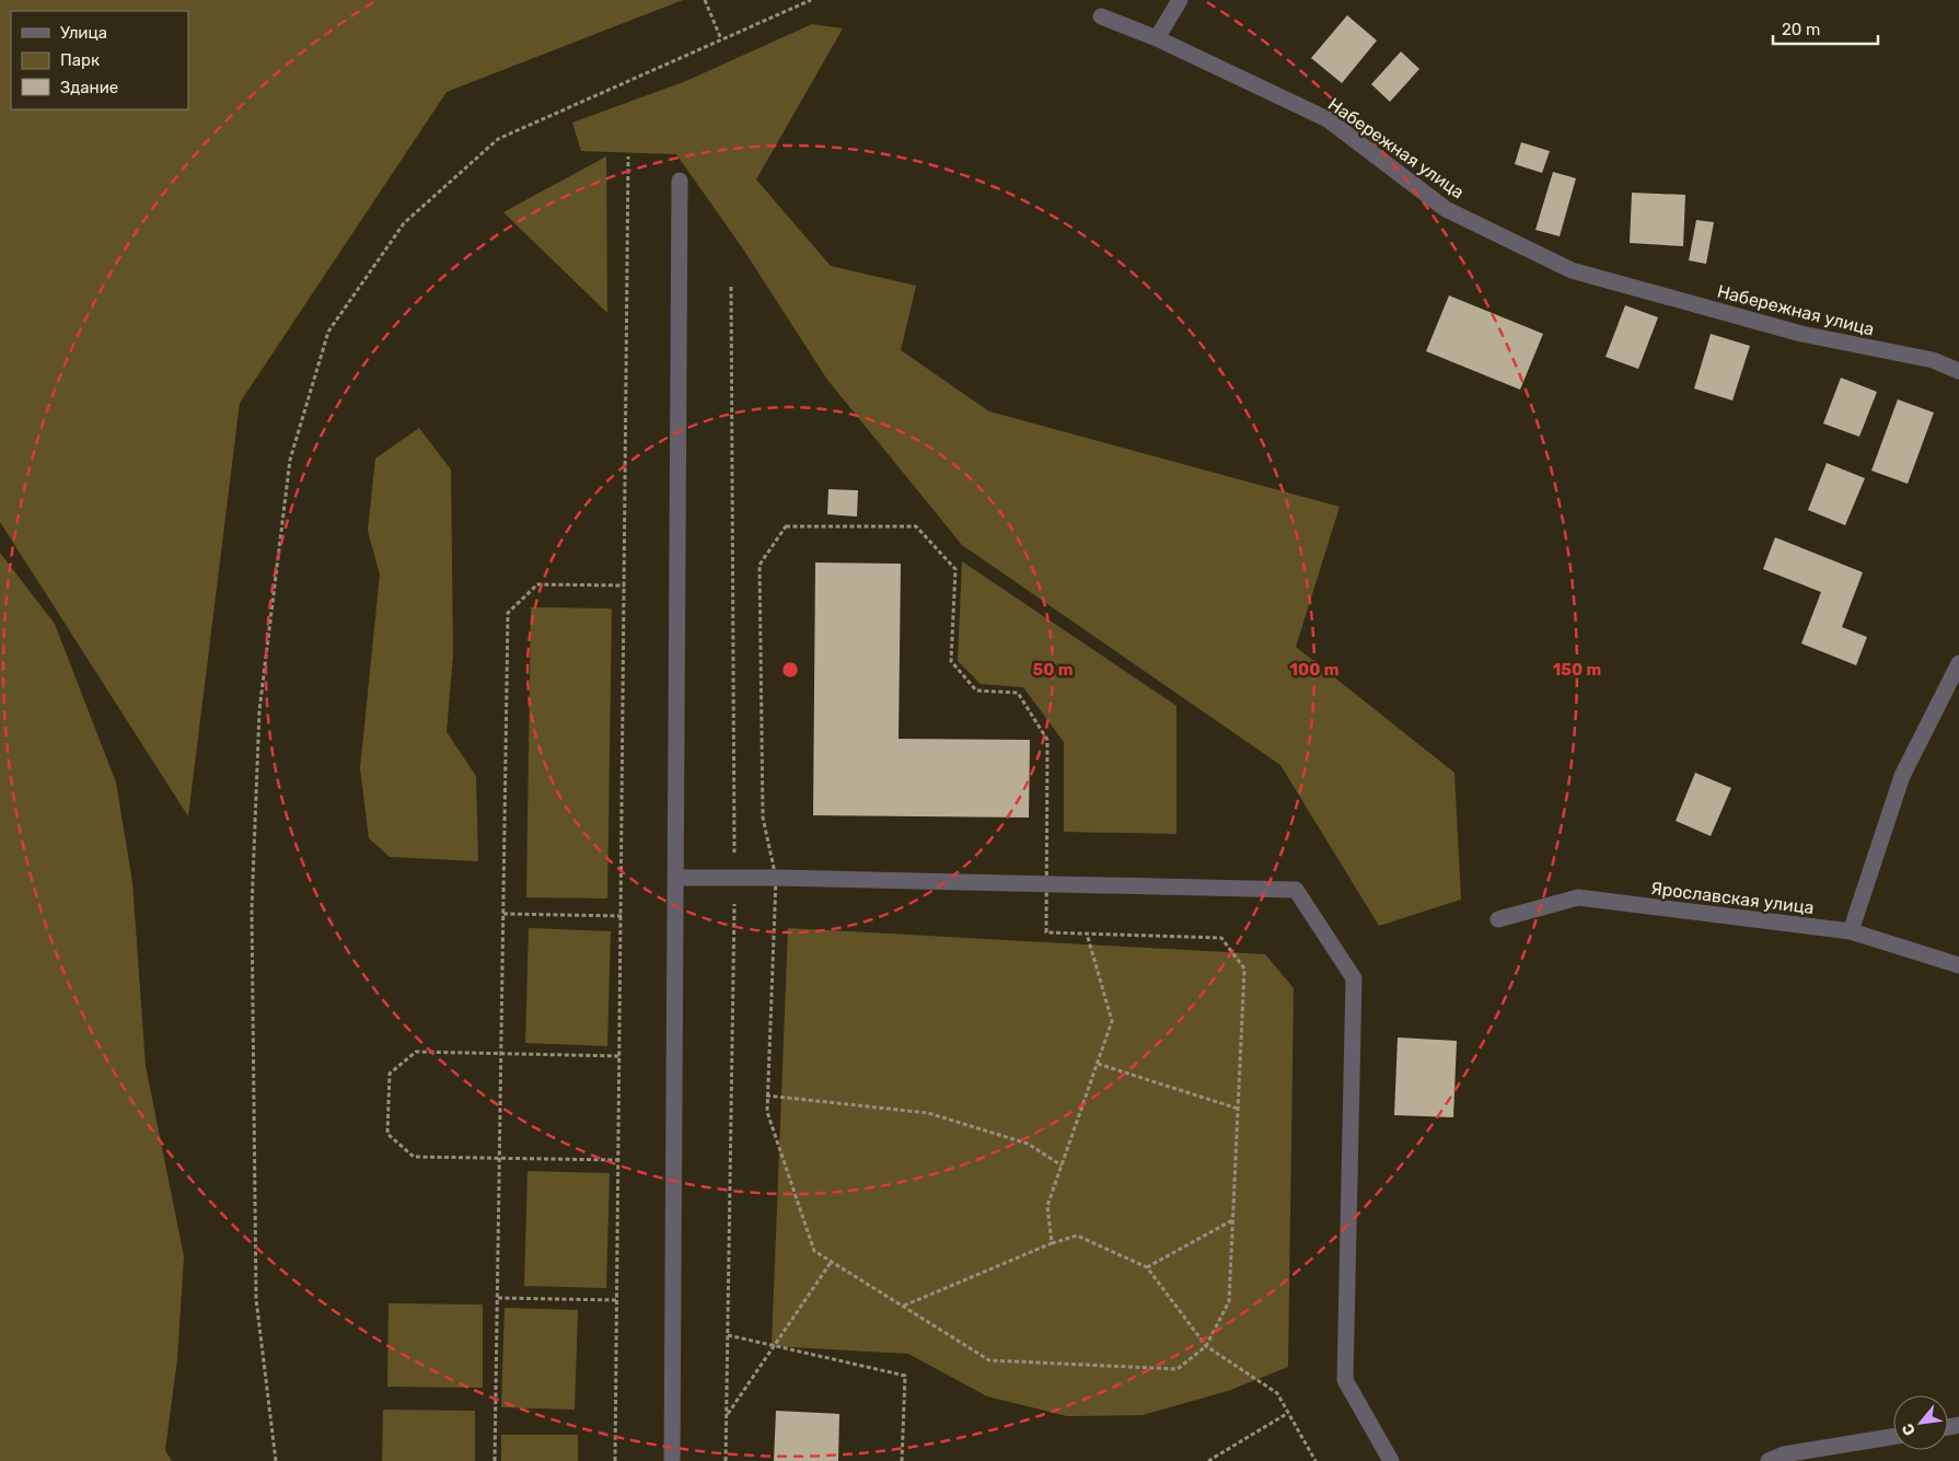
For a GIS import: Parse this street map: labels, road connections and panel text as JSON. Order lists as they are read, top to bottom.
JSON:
{
  "streets": {
    "street": ["Набережная улица", "Ярославская улица"]
  },
  "legend": ["Улица", "Парк", "Здание"],
  "scale_bar": "20 m",
  "north": "bottom left",
  "rings": ["50 m", "100 m", "150 m"]
}
